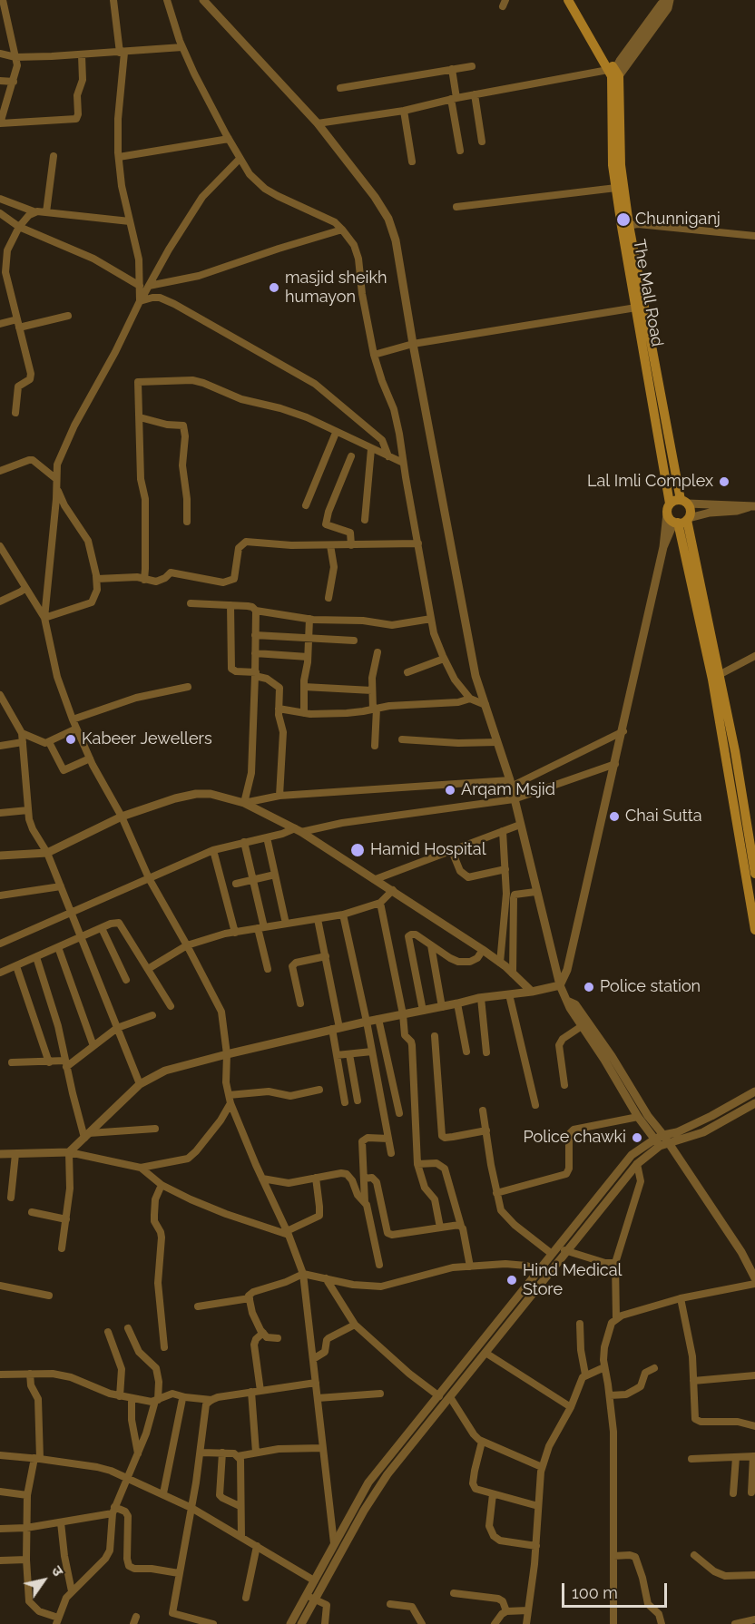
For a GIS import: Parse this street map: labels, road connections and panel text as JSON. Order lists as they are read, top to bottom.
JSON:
{
  "streets": {
    "main road": ["The Mall Road"]
  },
  "places": [
    "Chunniganj",
    "masjid sheikh humayon",
    "Lal Imli Complex",
    "Kabeer Jewellers",
    "Arqam Msjid",
    "Chai Sutta",
    "Hamid Hospital",
    "Police station",
    "Police chawki",
    "Hind Medical Store"
  ],
  "scale_bar": "100 m",
  "north": "top right"
}
